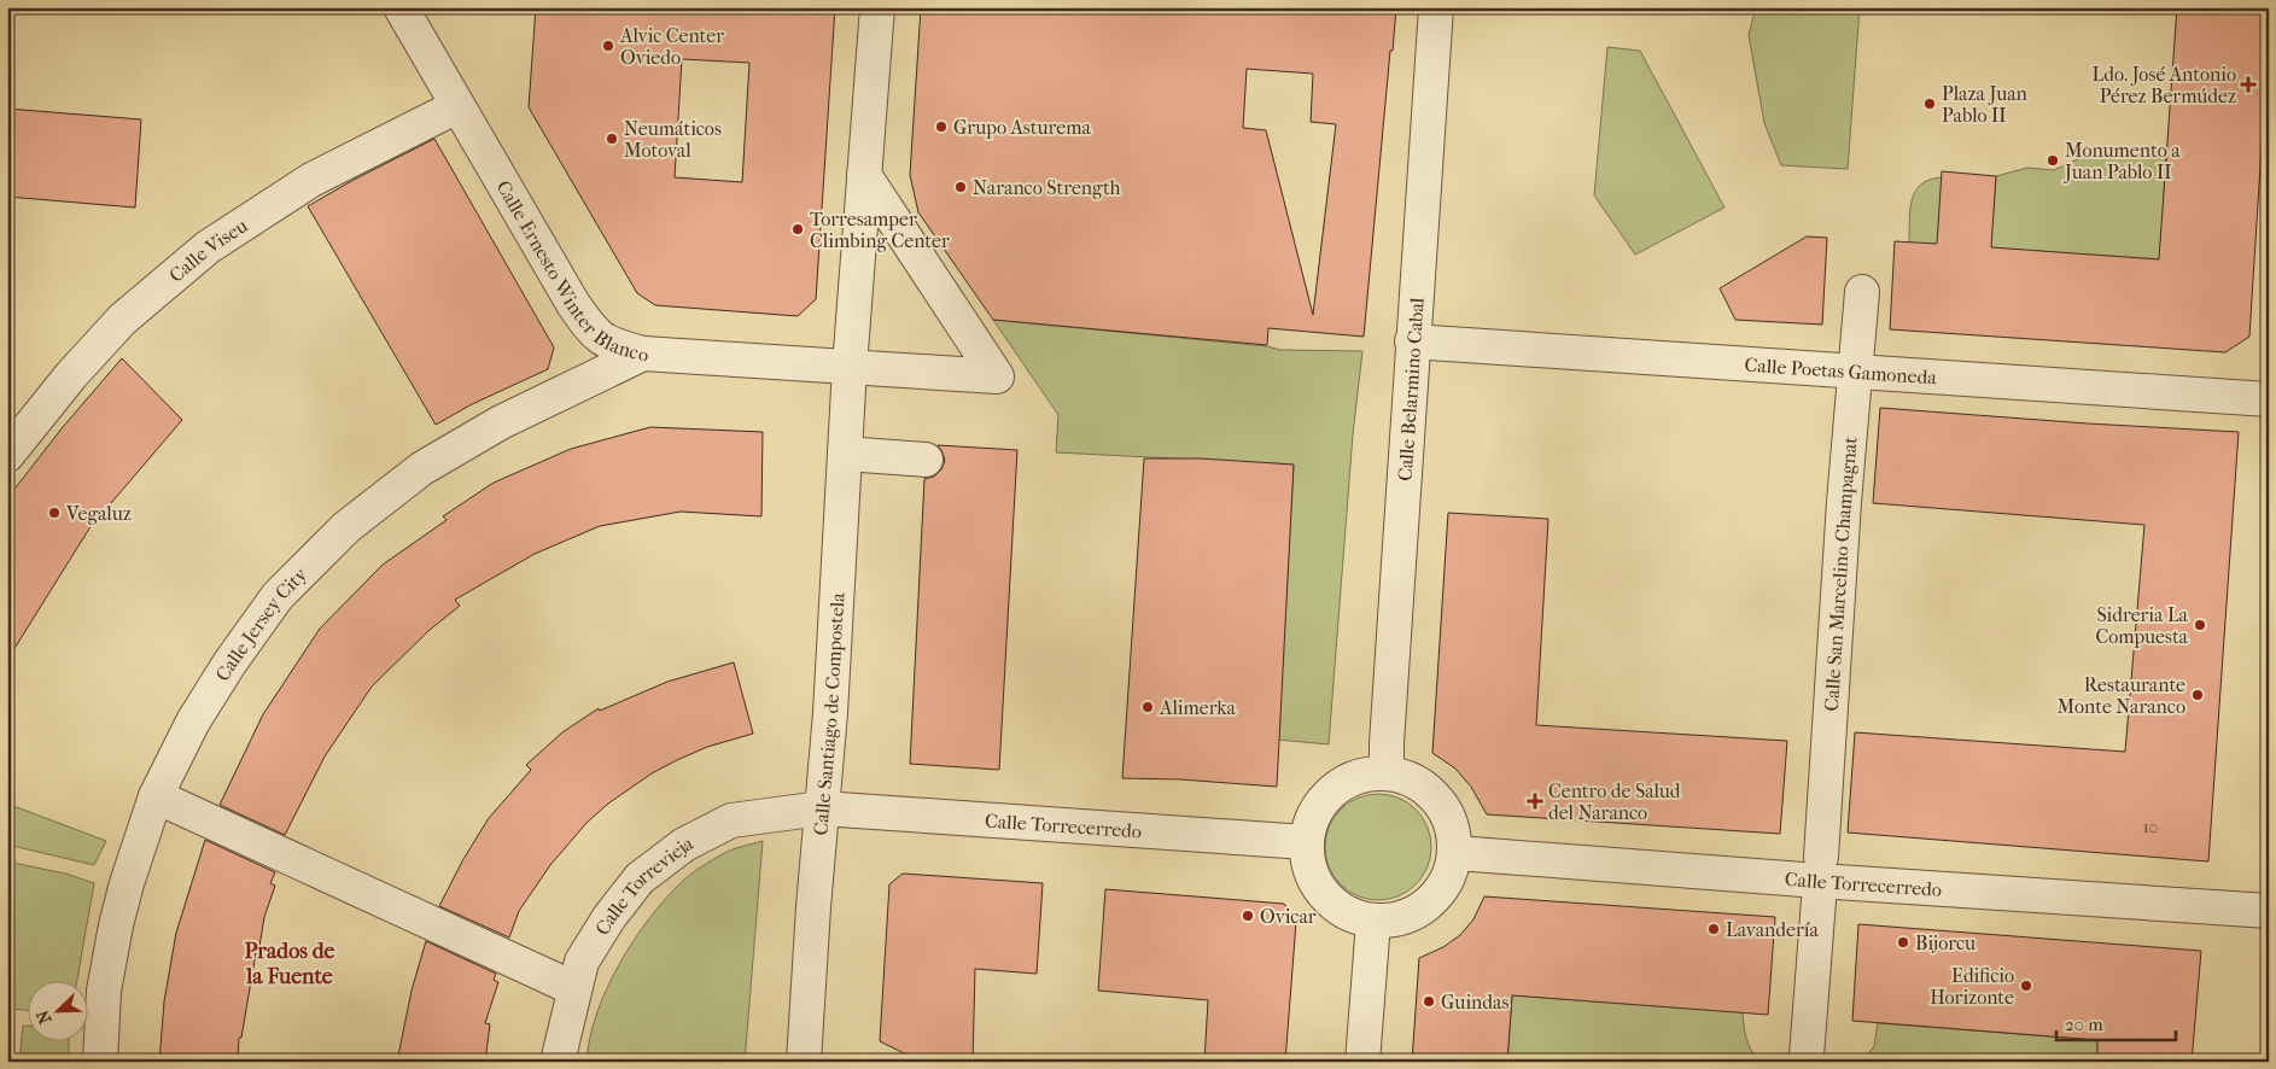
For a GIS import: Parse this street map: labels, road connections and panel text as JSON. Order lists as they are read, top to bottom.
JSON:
{
  "streets": {
    "street": [
      "Calle Viseu",
      "Calle Ernesto Winter Blanco",
      "Calle Poetas Gamoneda",
      "Calle Belarmino Cabal",
      "Calle San Marcelino Champagnat",
      "Calle Jersey City",
      "Calle Santiago de Compostela",
      "Calle Torrecerredo",
      "Calle Torrevieja"
    ]
  },
  "crossings": [
    ["Calle Viseu", "Calle Ernesto Winter Blanco"],
    ["Calle Ernesto Winter Blanco", "Calle Jersey City"],
    ["Calle Ernesto Winter Blanco", "Calle Santiago de Compostela"],
    ["Calle Poetas Gamoneda", "Calle Belarmino Cabal"],
    ["Calle Poetas Gamoneda", "Calle San Marcelino Champagnat"],
    ["Calle Belarmino Cabal", "Calle Torrecerredo"],
    ["Calle Santiago de Compostela", "Calle Torrecerredo"],
    ["Calle Santiago de Compostela", "Calle Torrevieja"],
    ["Calle Torrecerredo", "Calle Torrevieja"]
  ],
  "districts": ["Prados de la Fuente"],
  "places": {
    "other": [
      "Alvic Center Oviedo",
      "Plaza Juan Pablo II",
      "Grupo Asturema",
      "Neumáticos Motoval",
      "Monumento a Juan Pablo II",
      "Naranco Strength",
      "Torresamper Climbing Center",
      "Vegaluz",
      "Sidreria La Compuesta",
      "Restaurante Monte Naranco",
      "Alimerka",
      "Ovicar",
      "Lavandería",
      "Bijorcu",
      "Edificio Horizonte",
      "Guindas"
    ],
    "health": ["Ldo. José Antonio Pérez Bermúdez", "Centro de Salud del Naranco"]
  },
  "house_numbers": ["10"],
  "scale_bar": "20 m",
  "north": "bottom left"
}
